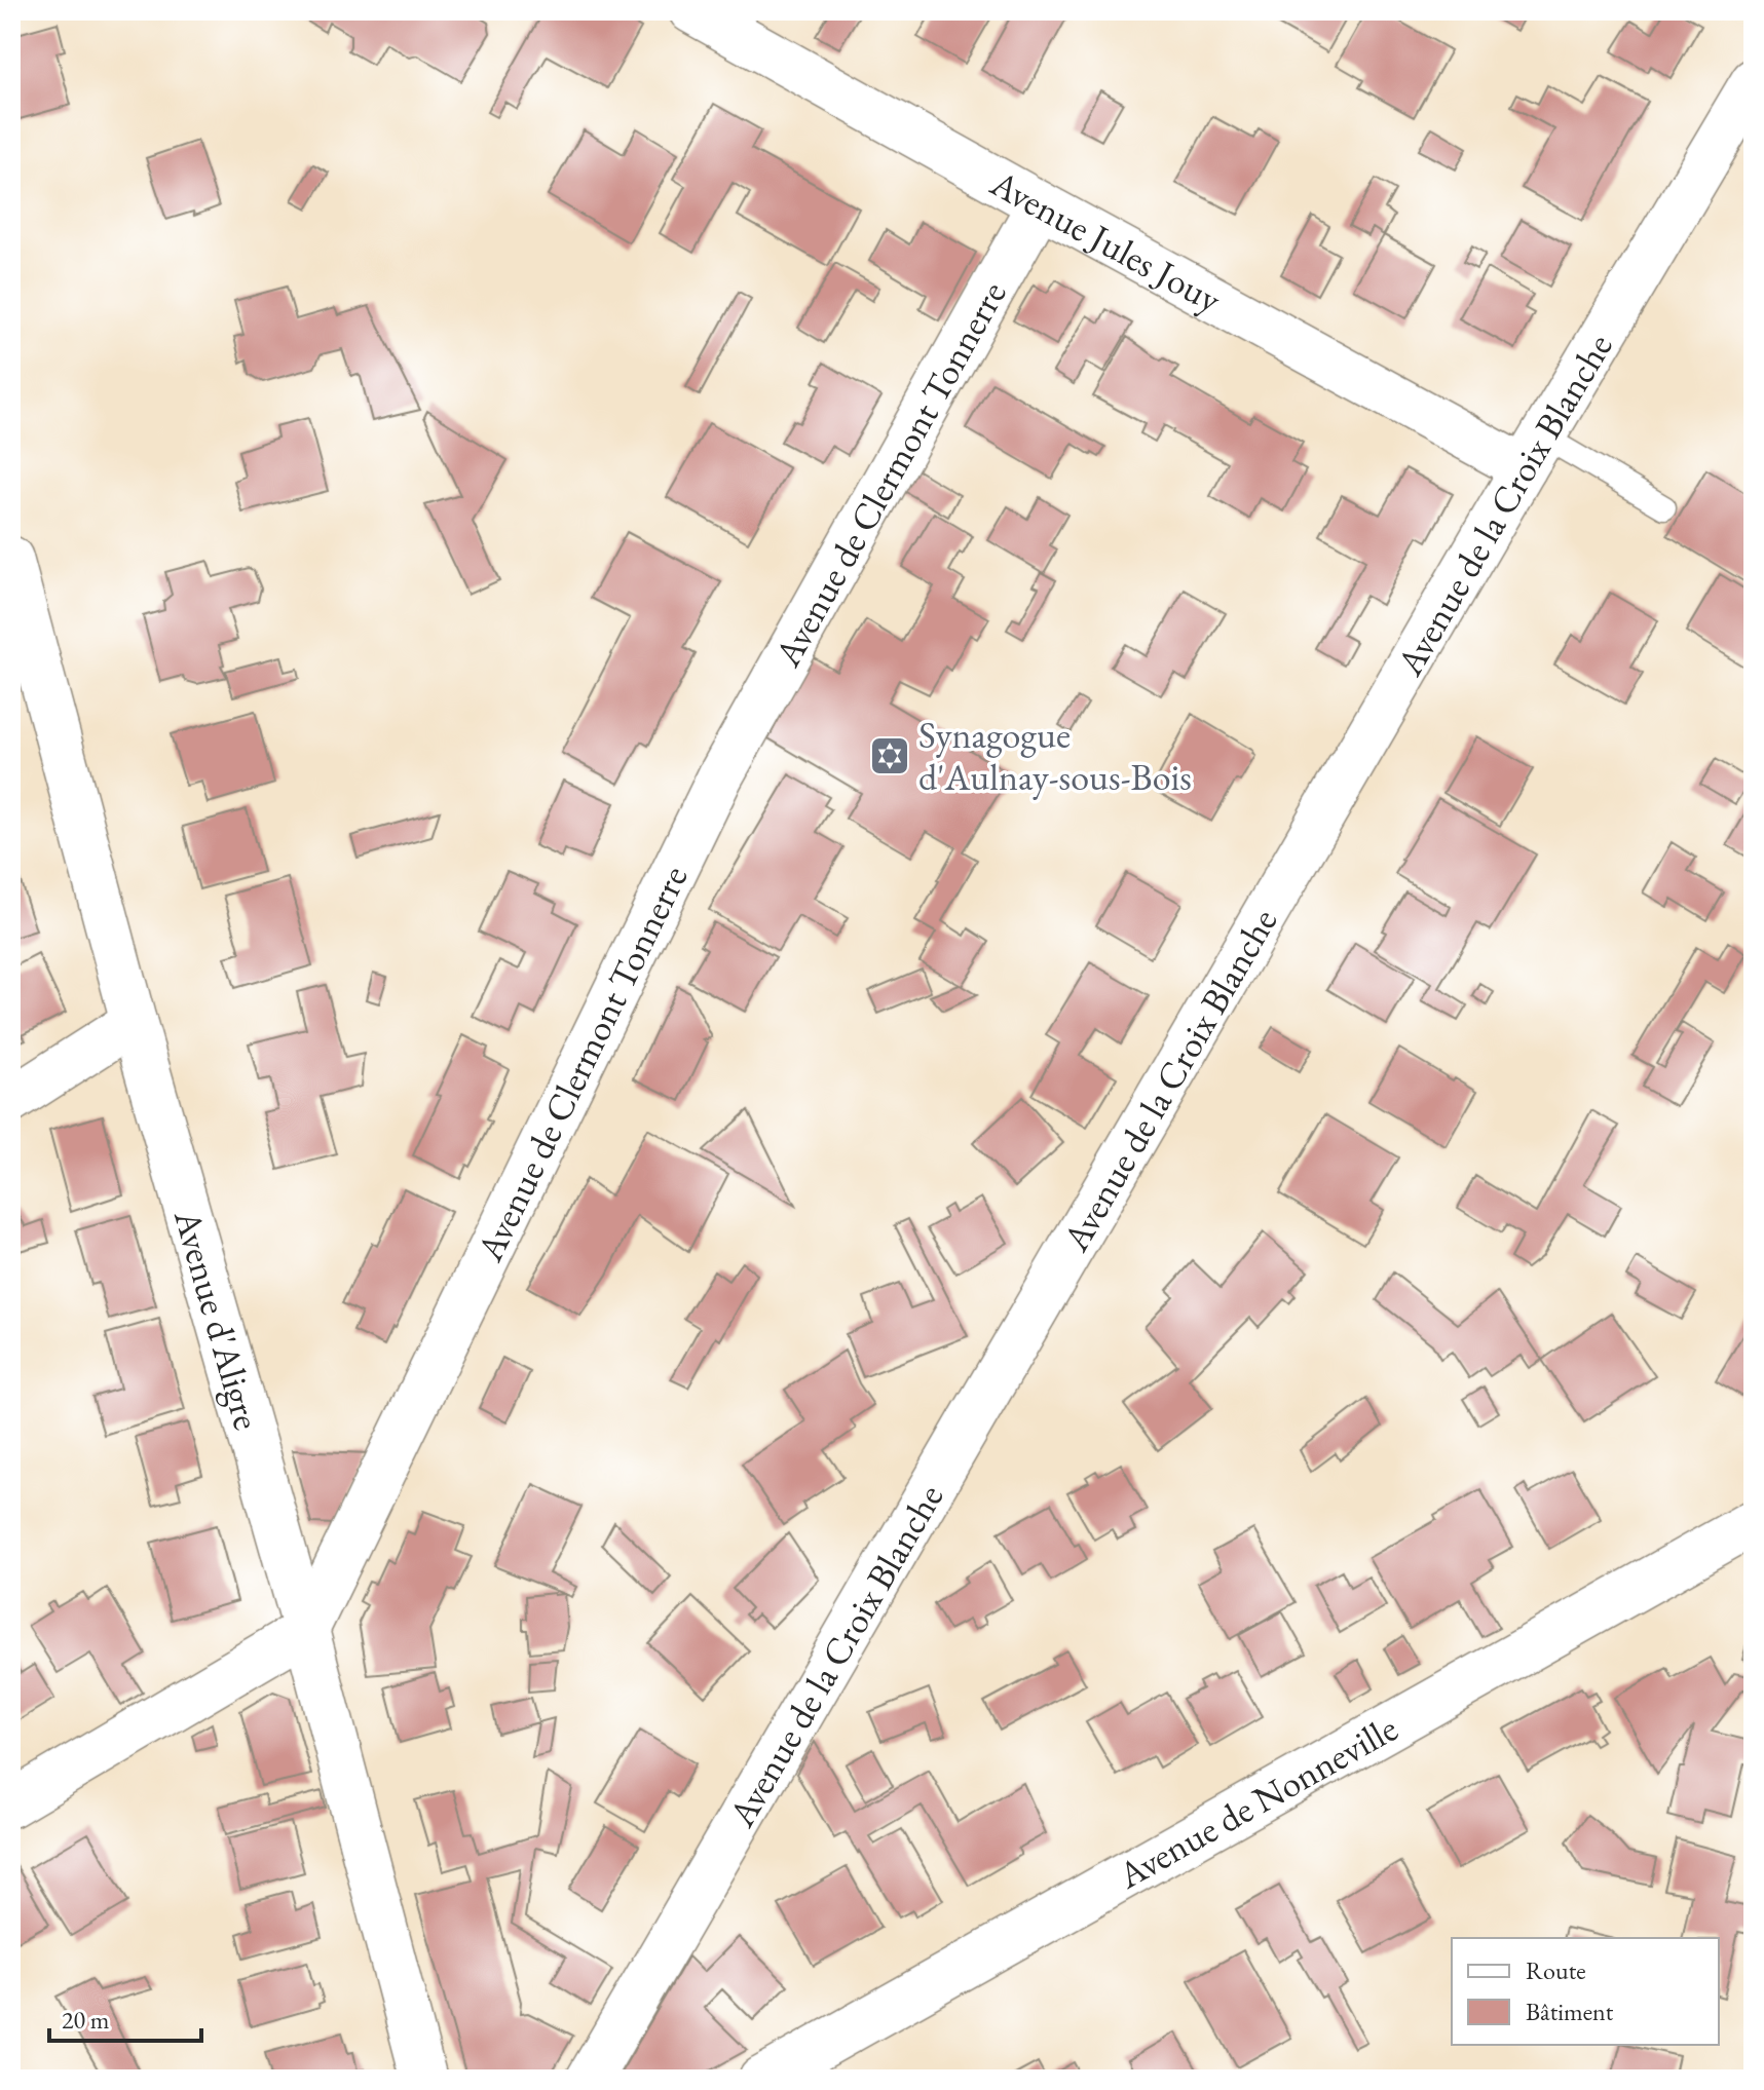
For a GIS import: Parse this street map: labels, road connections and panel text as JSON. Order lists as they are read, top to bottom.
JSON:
{
  "streets": {
    "street": [
      "Avenue Jules Jouy",
      "Avenue de Clermont Tonnerre",
      "Avenue de la Croix Blanche",
      "Avenue d'Aligre",
      "Avenue de Nonneville"
    ]
  },
  "crossings": [
    ["Avenue Jules Jouy", "Avenue de Clermont Tonnerre"],
    ["Avenue Jules Jouy", "Avenue de la Croix Blanche"],
    ["Avenue de Clermont Tonnerre", "Avenue d'Aligre"]
  ],
  "places": {
    "synagogue": ["Synagogue d'Aulnay-sous-Bois"]
  },
  "legend": ["Route", "Bâtiment"],
  "scale_bar": "20 m"
}
